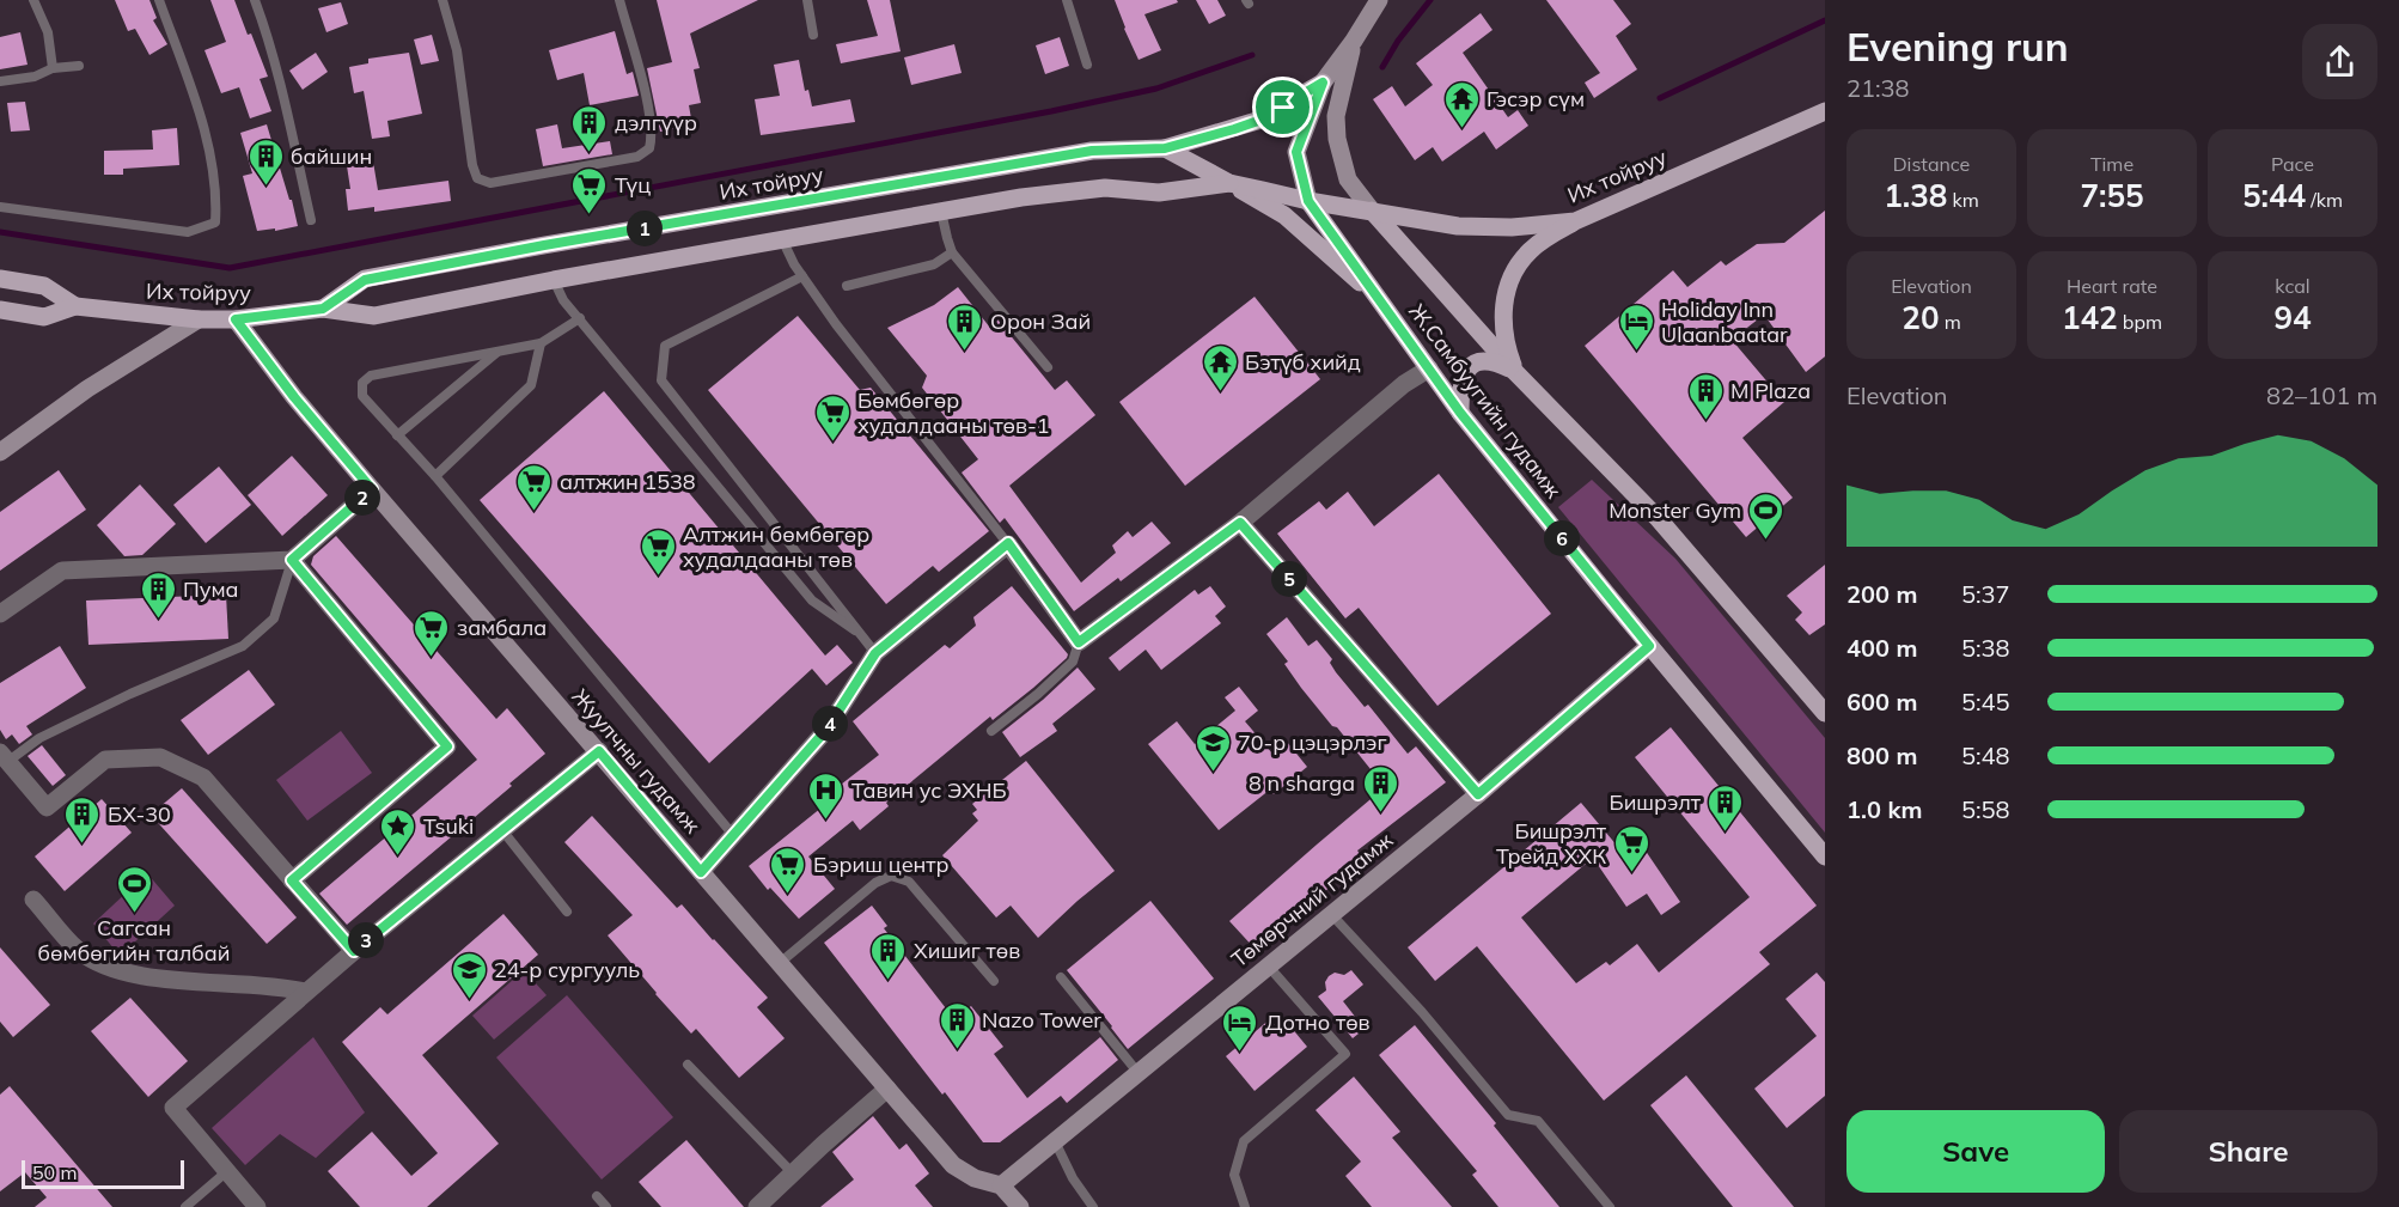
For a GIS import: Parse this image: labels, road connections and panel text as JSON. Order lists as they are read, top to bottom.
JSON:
{
  "streets": {
    "main road": [
      "Их тойруу",
      "Ж.Самбуугийн гудамж",
      "Жуулчны гудамж",
      "Төмөрчний гудамж"
    ]
  },
  "crossings": [
    ["Их тойруу", "Ж.Самбуугийн гудамж"],
    ["Их тойруу", "Жуулчны гудамж"],
    ["Ж.Самбуугийн гудамж", "Төмөрчний гудамж"],
    ["Жуулчны гудамж", "Төмөрчний гудамж"]
  ],
  "places": {
    "temple": ["Гэсэр сүм", "Бэтүб хийд"],
    "building": [
      "дэлгүүр",
      "байшин",
      "Орон Зай",
      "M Plaza",
      "Пума",
      "8 n sharga",
      "Бишрэлт",
      "БХ-30",
      "Хишиг төв",
      "Nazo Tower"
    ],
    "supermarket": [
      "Түц",
      "Бөмбөгөр худалдааны төв-1",
      "алтжин 1538",
      "Алтжин бөмбөгөр худалдааны төв",
      "замбала",
      "Бишрэлт Трейд ХХК",
      "Бэриш центр"
    ],
    "hotel": ["Holiday Inn Ulaanbaatar", "Дотно төв"],
    "sports": ["Monster Gym", "Сагсан бөмбөгийн талбай"],
    "school or university": ["70-р цэцэрлэг", "24-р сургууль"],
    "hospital": ["Тавин ус ЭХНБ"],
    "place": ["Tsuki"]
  },
  "scale_bar": "50 m",
  "page": {
    "heading": ["Evening run", "21:38"],
    "stats": [
      ["Distance", "1.38 km"],
      ["Time", "7:55"],
      ["Pace", "5:44 /km"],
      ["Elevation", "20 m"],
      ["Heart rate", "142 bpm"],
      ["kcal", "94"]
    ],
    "pins": [
      "1",
      "2",
      "6",
      "5",
      "4",
      "3"
    ],
    "chart": ["Elevation", "82–101 m"],
    "list": [
      {
        "name": "200 m",
        "note": "5:37"
      },
      {
        "name": "400 m",
        "note": "5:38"
      },
      {
        "name": "600 m",
        "note": "5:45"
      },
      {
        "name": "800 m",
        "note": "5:48"
      },
      {
        "name": "1.0 km",
        "note": "5:58"
      }
    ],
    "buttons": ["Save", "Share"],
    "scale": "50 m"
  }
}
